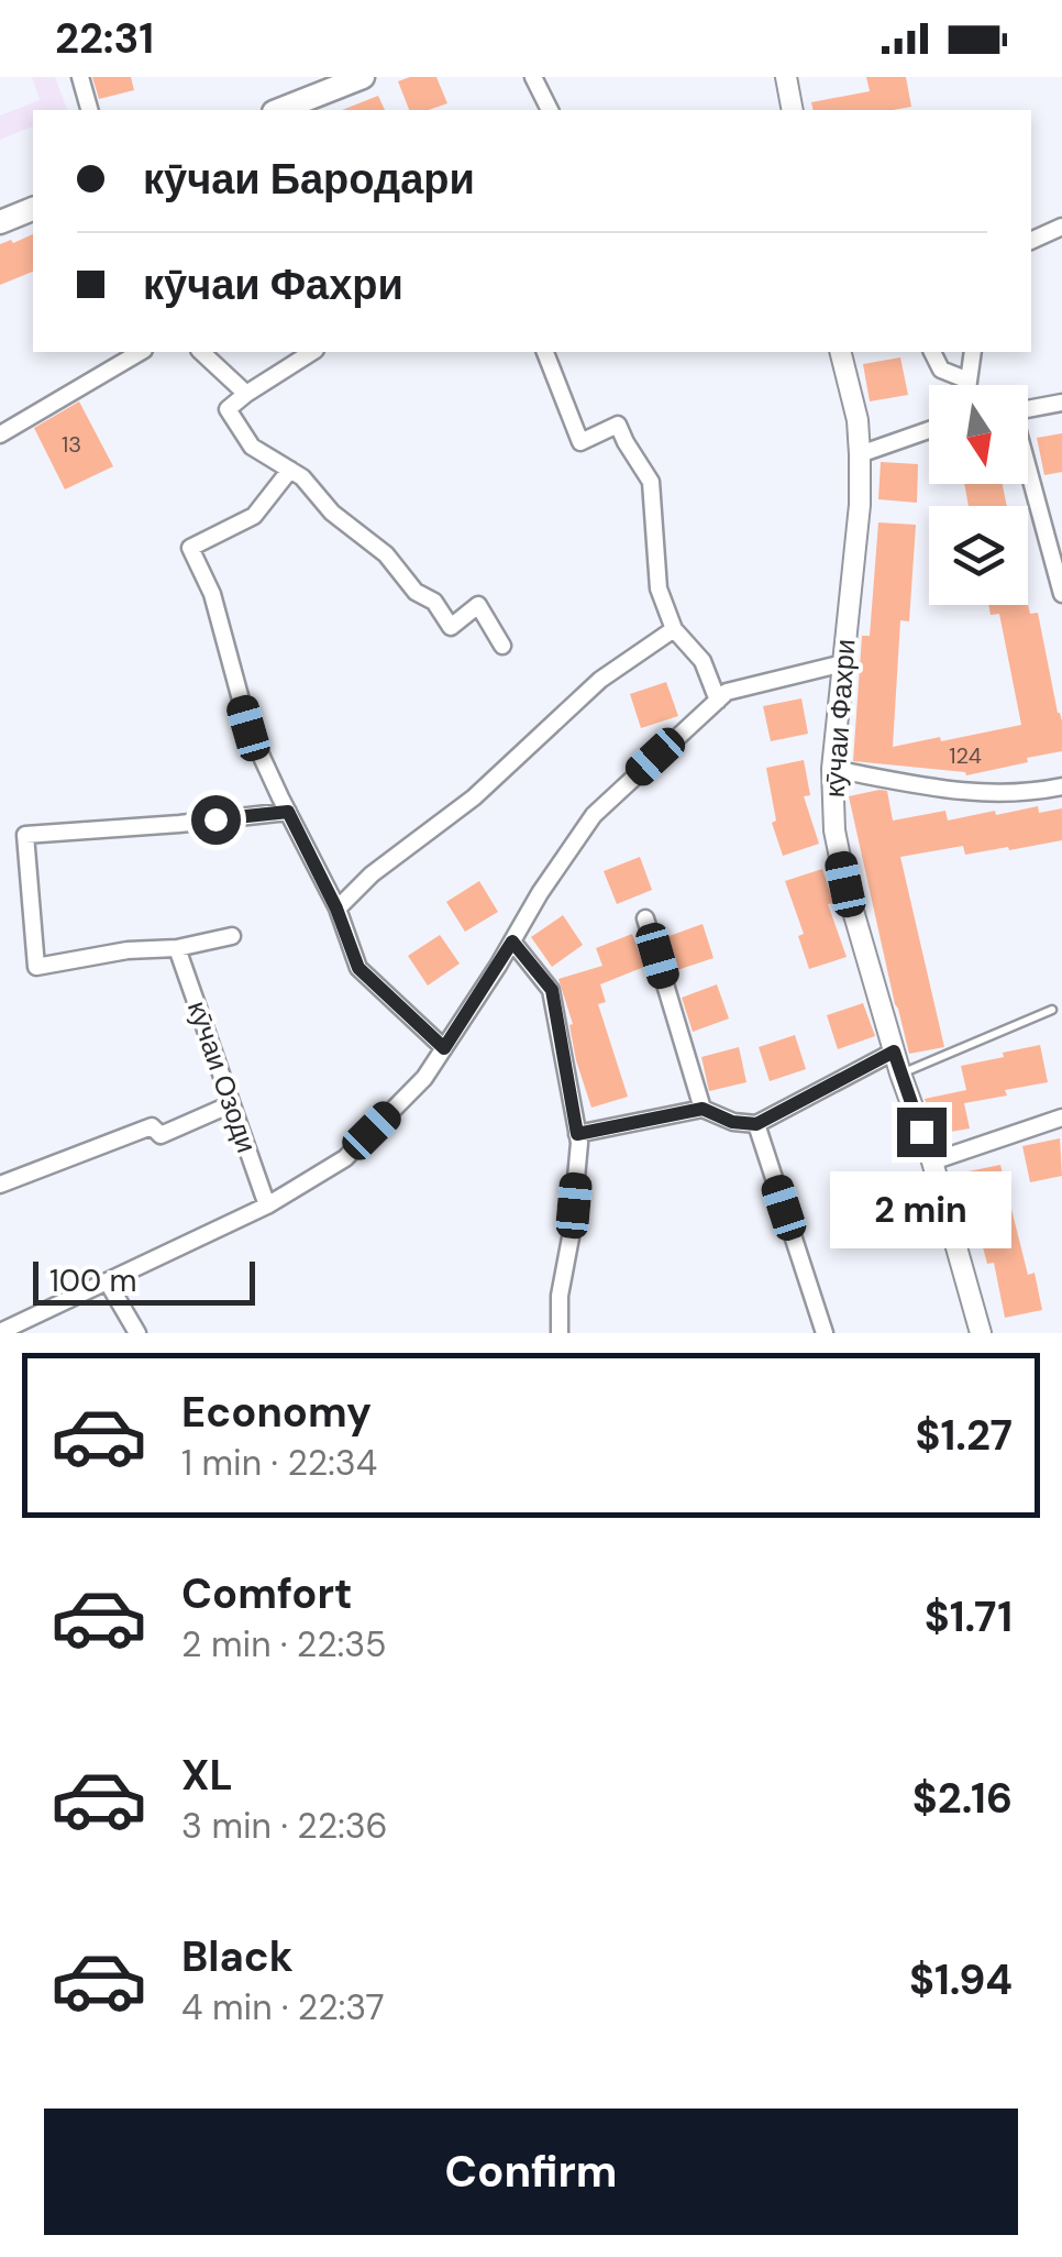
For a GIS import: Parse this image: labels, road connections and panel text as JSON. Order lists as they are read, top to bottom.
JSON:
{
  "streets": {
    "street": ["кӯчаи Фахри", "кӯчаи Озоди"]
  },
  "house_numbers": ["13", "124"],
  "scale_bar": "100 m",
  "north": "bottom",
  "page": {
    "status": "22:31",
    "banner": ["кӯчаи Бародари", "кӯчаи Фахри"],
    "bubble": "2 min",
    "scale": "100 m",
    "list": [
      {
        "name": "Economy",
        "note": "1 min · 22:34",
        "value": "$1.27"
      },
      {
        "name": "Comfort",
        "note": "2 min · 22:35",
        "value": "$1.71"
      },
      {
        "name": "XL",
        "note": "3 min · 22:36",
        "value": "$2.16"
      },
      {
        "name": "Black",
        "note": "4 min · 22:37",
        "value": "$1.94"
      }
    ],
    "buttons": "Confirm"
  }
}
